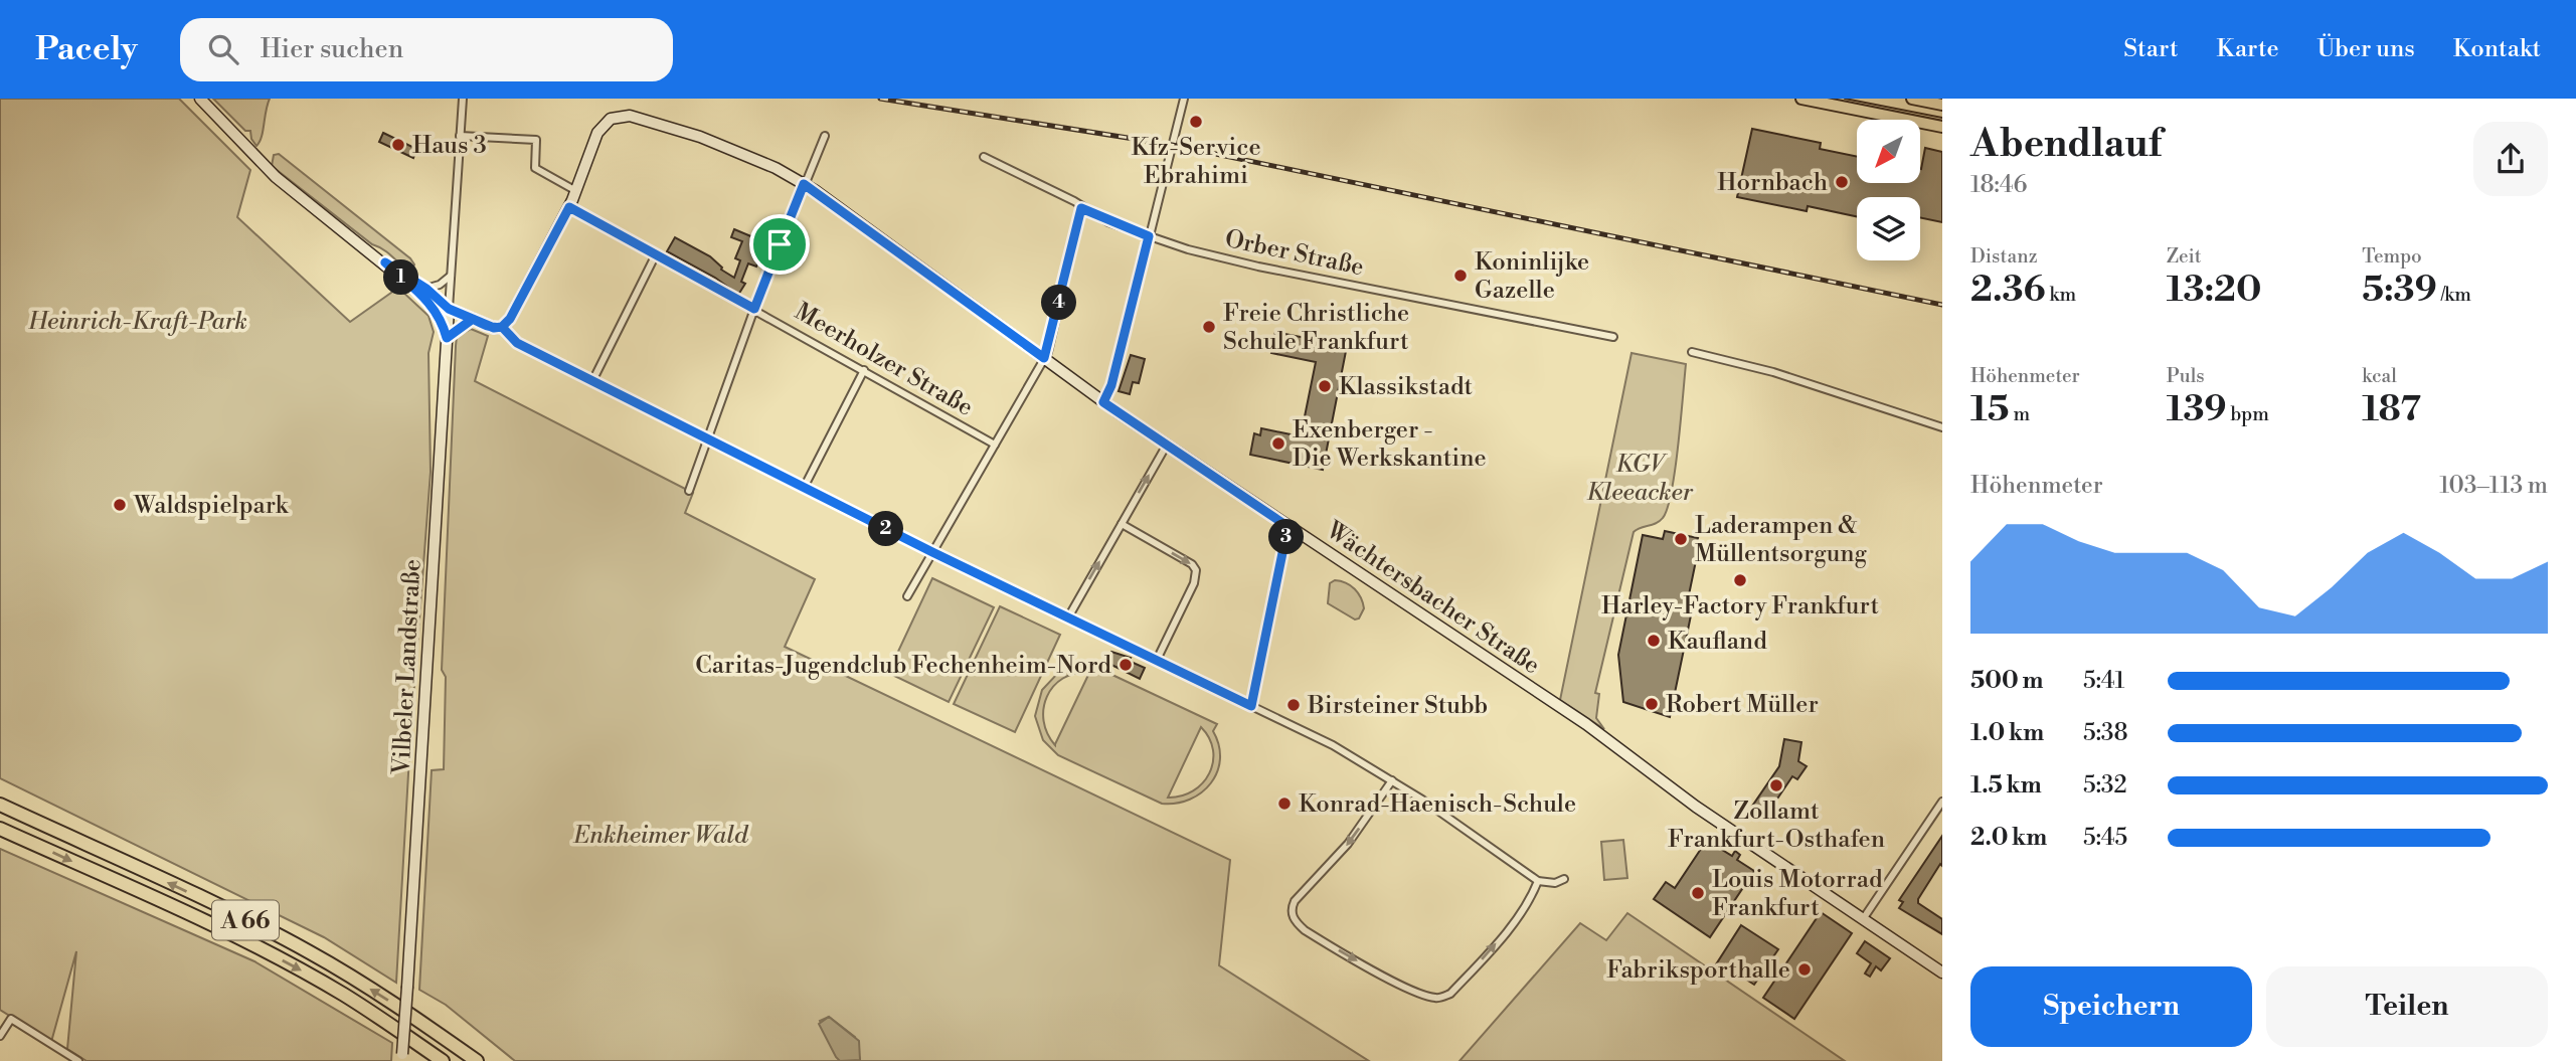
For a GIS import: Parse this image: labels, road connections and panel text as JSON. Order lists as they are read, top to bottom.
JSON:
{
  "streets": {
    "highway": ["A 66"],
    "street": [
      "Orber Straße",
      "Meerholzer Straße",
      "Wächtersbacher Straße",
      "Vilbeler Landstraße"
    ]
  },
  "parks": ["Heinrich-Kraft-Park", "KGV Kleeacker", "Enkheimer Wald"],
  "places": [
    "Kfz-Service Ebrahimi",
    "Haus 3",
    "Hornbach",
    "Koninlijke Gazelle",
    "Freie Christliche Schule Frankfurt",
    "Klassikstadt",
    "Exenberger - Die Werkskantine",
    "Waldspielpark",
    "Laderampen & Müllentsorgung",
    "Harley-Factory Frankfurt",
    "Kaufland",
    "Caritas-Jugendclub Fechenheim-Nord",
    "Robert Müller",
    "Birsteiner Stubb",
    "Zollamt Frankfurt-Osthafen",
    "Konrad-Haenisch-Schule",
    "Louis Motorrad Frankfurt",
    "Fabriksporthalle"
  ],
  "north": "bottom left",
  "page": {
    "header": "Pacely",
    "search": "Hier suchen",
    "nav": [
      "Start",
      "Karte",
      "Über uns",
      "Kontakt"
    ],
    "heading": ["Abendlauf", "18:46"],
    "stats": [
      ["Distanz", "2.36 km"],
      ["Zeit", "13:20"],
      ["Tempo", "5:39 /km"],
      ["Höhenmeter", "15 m"],
      ["Puls", "139 bpm"],
      ["kcal", "187"]
    ],
    "pins": [
      "1",
      "4",
      "2",
      "3"
    ],
    "chart": ["Höhenmeter", "103–113 m"],
    "list": [
      {
        "name": "500 m",
        "note": "5:41"
      },
      {
        "name": "1.0 km",
        "note": "5:38"
      },
      {
        "name": "1.5 km",
        "note": "5:32"
      },
      {
        "name": "2.0 km",
        "note": "5:45"
      }
    ],
    "buttons": ["Speichern", "Teilen"]
  }
}
